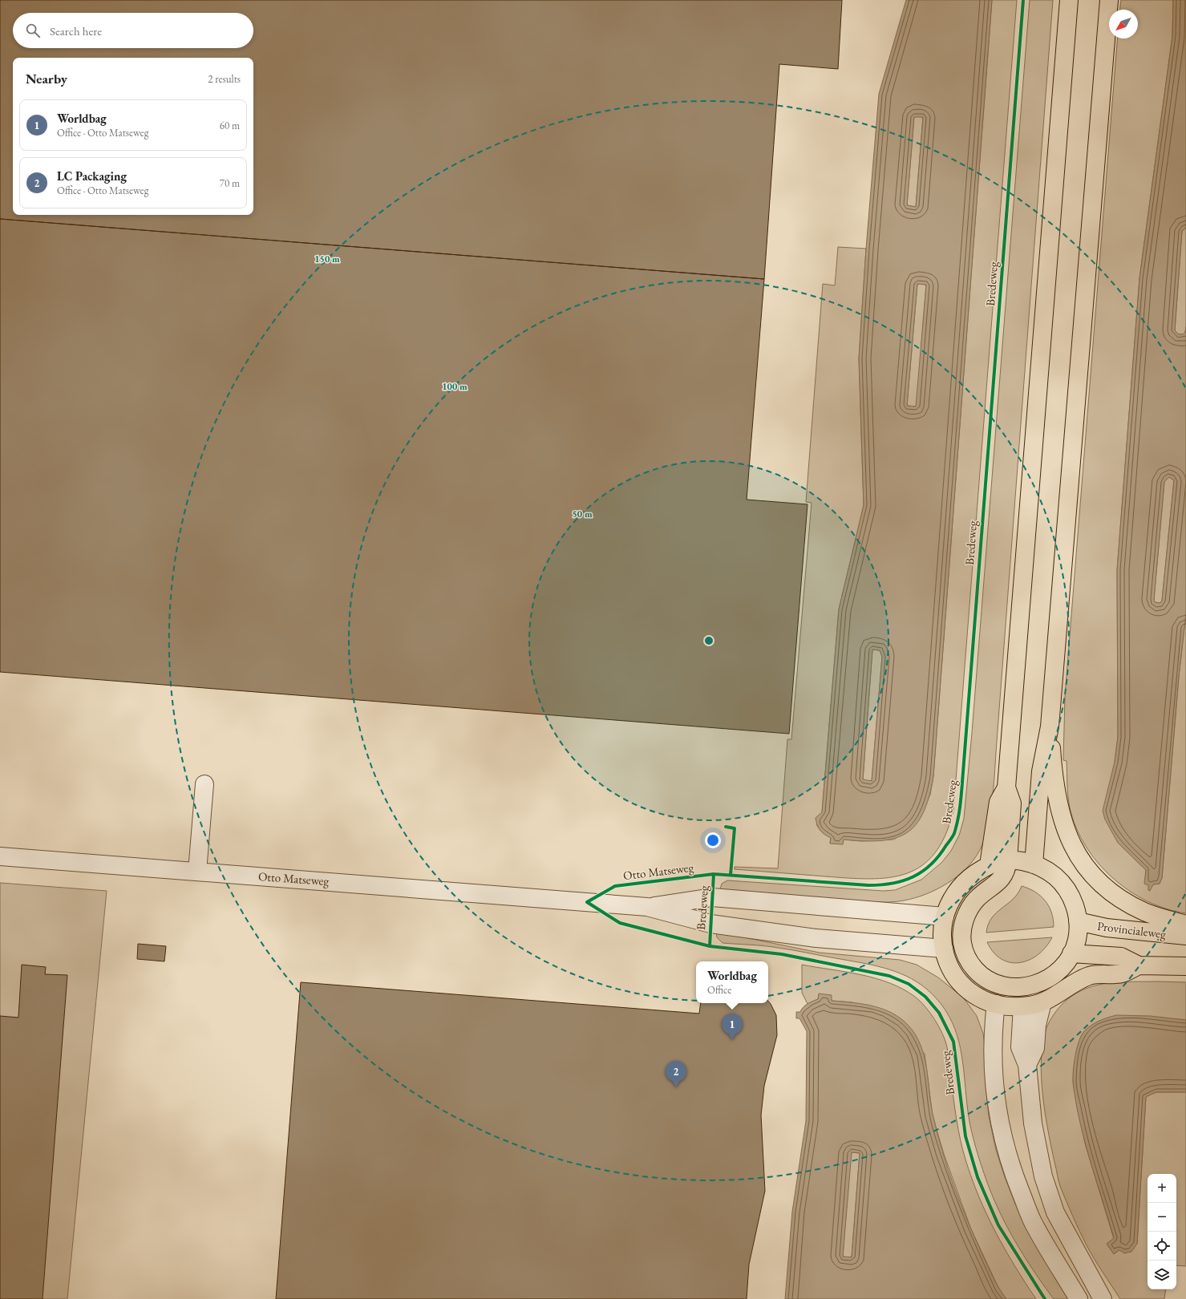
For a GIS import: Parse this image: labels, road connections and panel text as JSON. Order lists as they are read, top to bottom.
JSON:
{
  "streets": {
    "main road": ["Provincialeweg"],
    "street": ["Otto Matseweg"],
    "cycle path": ["Bredeweg"]
  },
  "north": "bottom left",
  "page": {
    "search": "Search here",
    "heading": ["Nearby", "2 results"],
    "list": [
      {
        "mark": "1",
        "name": "Worldbag",
        "note": "Office · Otto Matseweg",
        "value": "60 m"
      },
      {
        "mark": "2",
        "name": "LC Packaging",
        "note": "Office · Otto Matseweg",
        "value": "70 m"
      }
    ],
    "popup": ["Worldbag", "Office"],
    "pins": ["1", "2"],
    "map_buttons": ["+", "−"]
  },
  "rings": ["150 m", "100 m", "50 m"]
}
